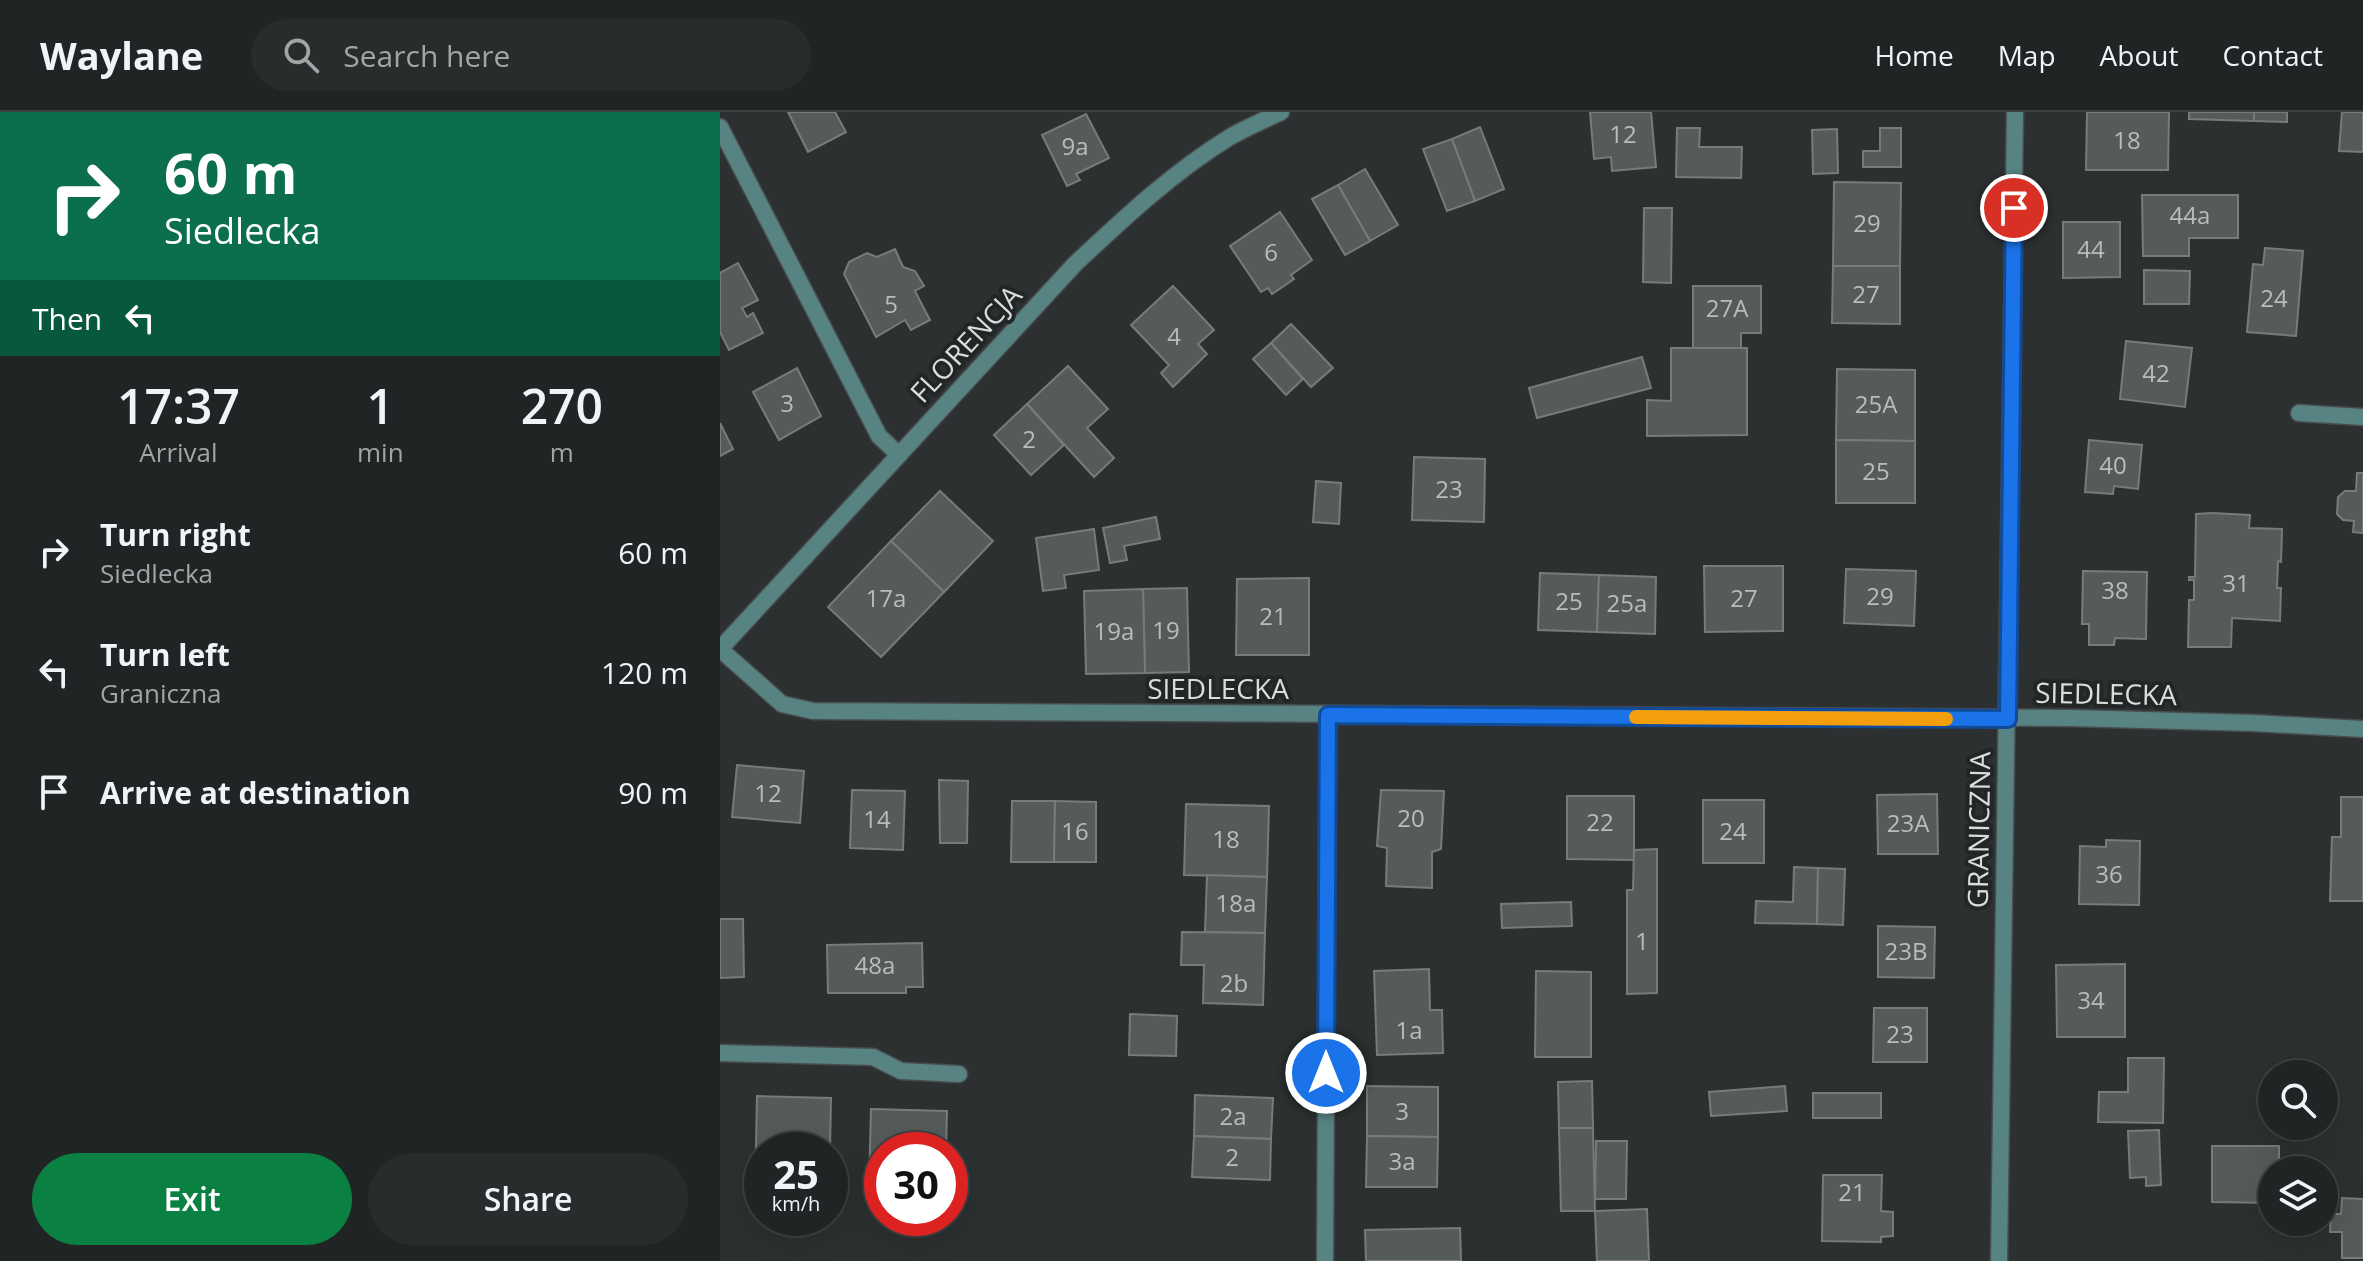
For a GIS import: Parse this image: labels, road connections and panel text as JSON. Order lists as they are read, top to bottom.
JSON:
{
  "streets": {
    "street": ["FLORENCJA", "SIEDLECKA", "GRANICZNA"]
  },
  "crossings": [
    ["FLORENCJA", "SIEDLECKA"],
    ["SIEDLECKA", "GRANICZNA"]
  ],
  "house_numbers": [
    "12",
    "18",
    "9a",
    "44a",
    "29",
    "44",
    "6",
    "27",
    "24",
    "5",
    "27A",
    "4",
    "42",
    "3",
    "25A",
    "2",
    "40",
    "25",
    "23",
    "31",
    "38",
    "29",
    "17a",
    "27",
    "25",
    "25a",
    "21",
    "19",
    "19a",
    "12",
    "20",
    "14",
    "22",
    "23A",
    "16",
    "24",
    "18",
    "36",
    "18a",
    "1",
    "23B",
    "48a",
    "2b",
    "34",
    "1a",
    "23",
    "3",
    "2a",
    "2",
    "3a",
    "21"
  ],
  "page": {
    "header": "Waylane",
    "search": "Search here",
    "nav": [
      "Home",
      "Map",
      "About",
      "Contact"
    ],
    "turn": ["60 m", "Siedlecka"],
    "then": "Then",
    "eta": [
      "17:37",
      "Arrival",
      "1",
      "min",
      "270",
      "m"
    ],
    "list": [
      {
        "name": "Turn right",
        "note": "Siedlecka",
        "value": "60 m"
      },
      {
        "name": "Turn left",
        "note": "Graniczna",
        "value": "120 m"
      },
      {
        "name": "Arrive at destination",
        "value": "90 m"
      }
    ],
    "speed": "25 km/h",
    "limit": "30",
    "buttons": ["Exit", "Share"]
  }
}
